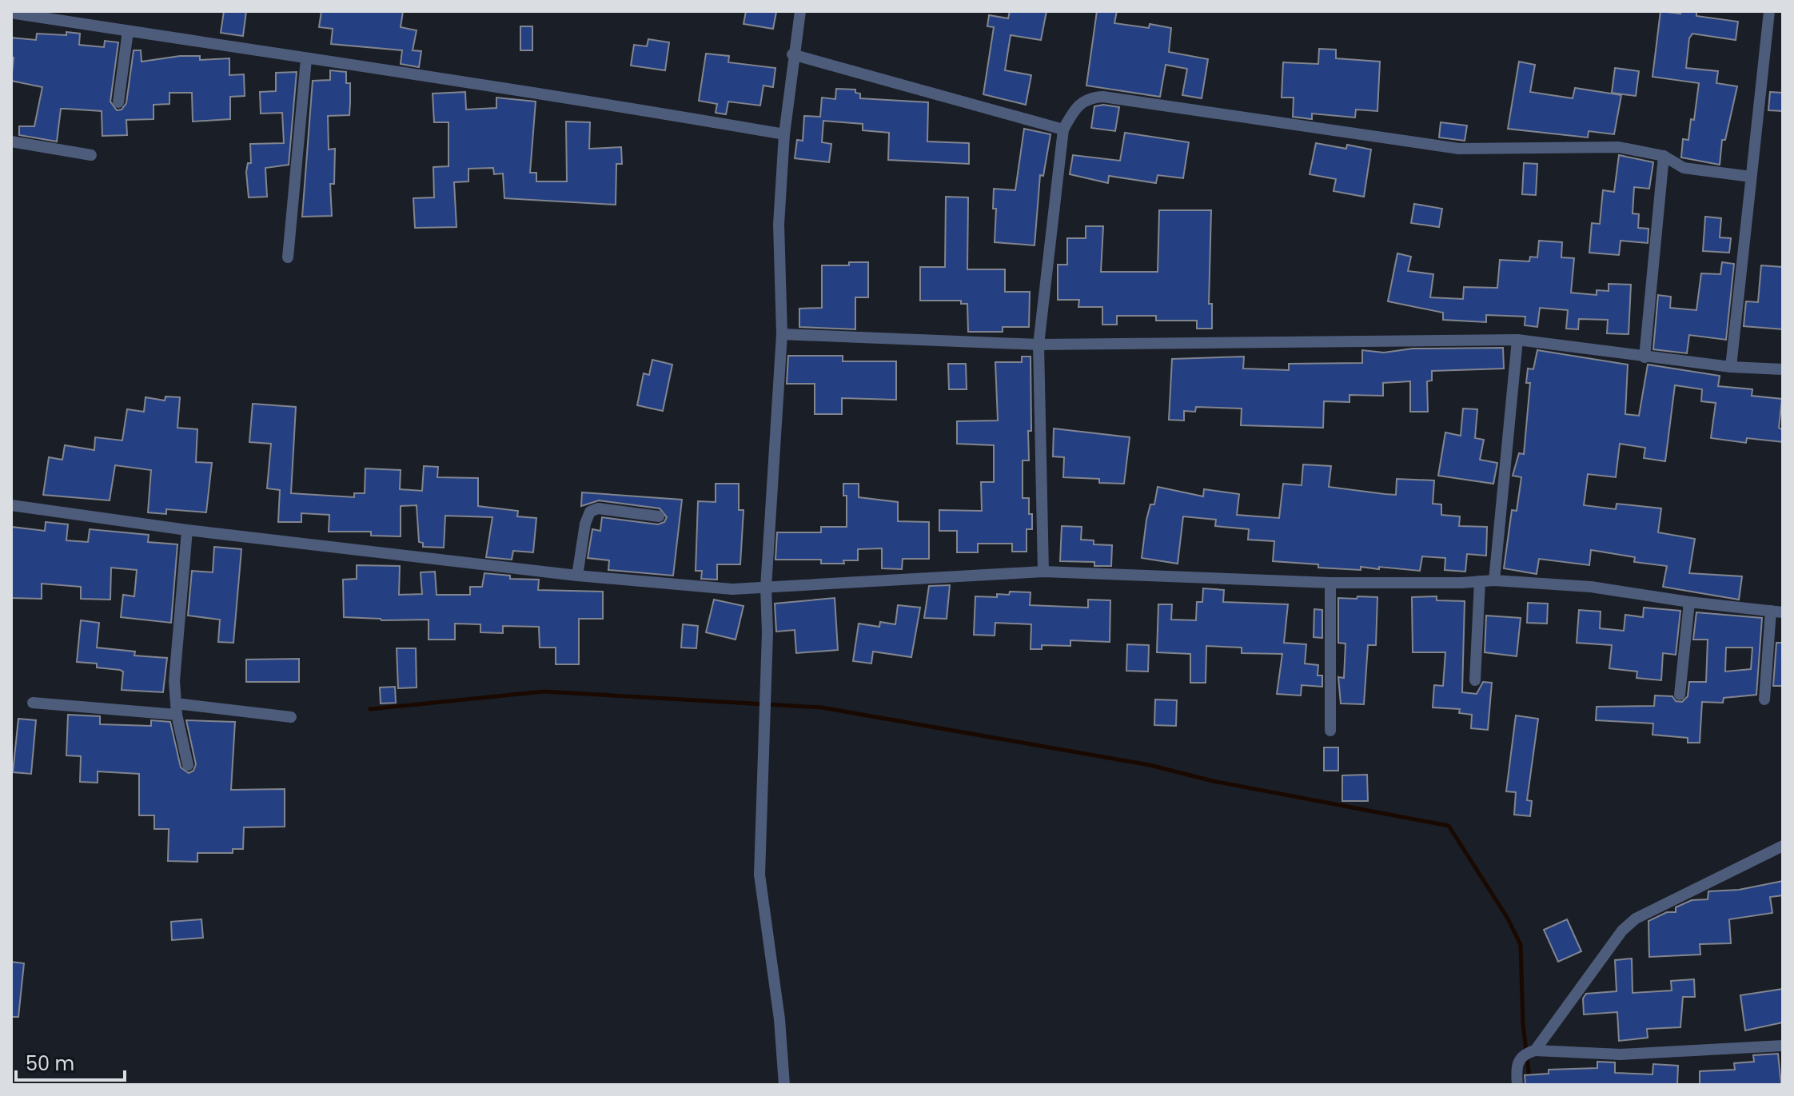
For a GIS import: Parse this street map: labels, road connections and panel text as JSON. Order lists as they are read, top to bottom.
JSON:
{
  "scale_bar": "50 m"
}
